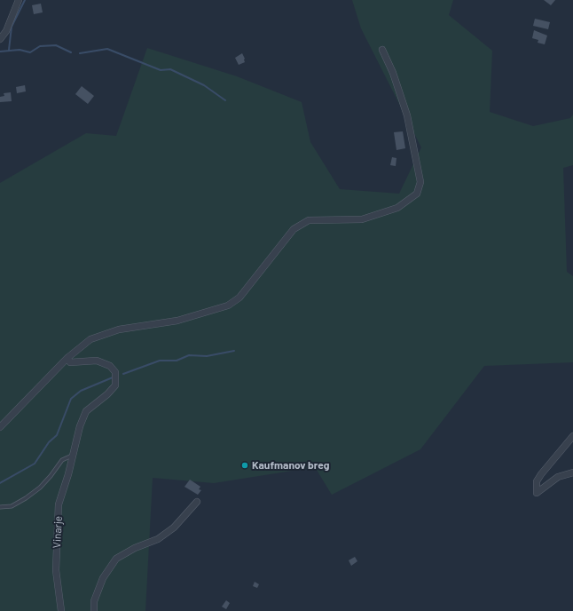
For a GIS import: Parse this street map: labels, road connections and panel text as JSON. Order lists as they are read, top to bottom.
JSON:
{
  "streets": {
    "street": ["Vinarje"]
  },
  "places": ["Kaufmanov breg"]
}
